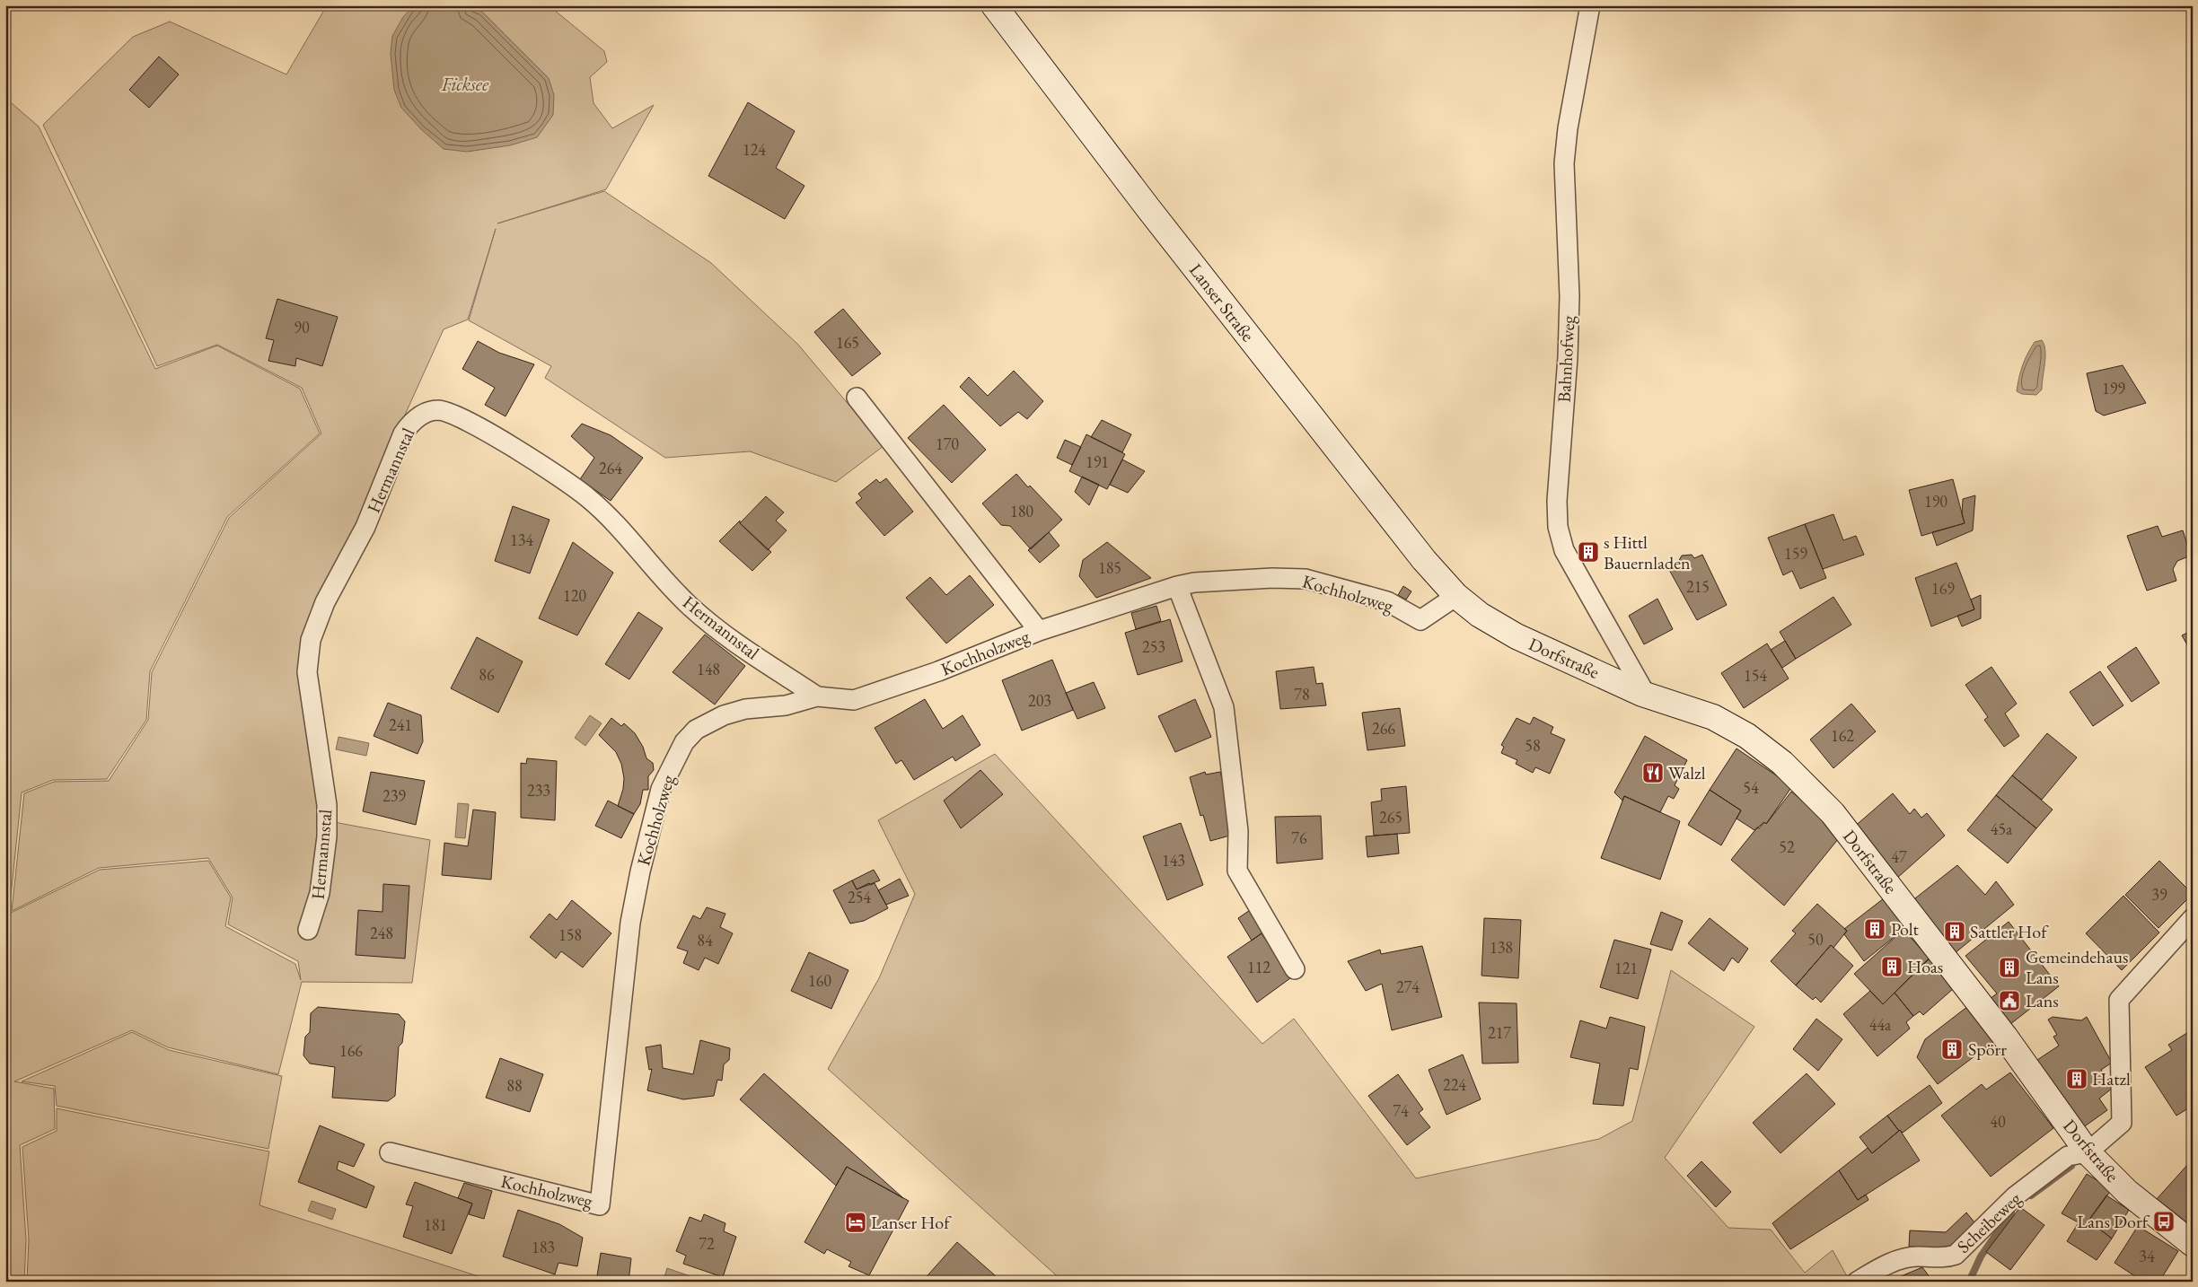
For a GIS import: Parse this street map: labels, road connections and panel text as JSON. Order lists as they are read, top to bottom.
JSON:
{
  "streets": {
    "main road": ["Lanser Straße", "Dorfstraße"],
    "street": [
      "Bahnhofweg",
      "Hermannstal",
      "Kochholzweg",
      "Scheibeweg"
    ]
  },
  "crossings": [
    ["Lanser Straße", "Kochholzweg"],
    ["Lanser Straße", "Dorfstraße"],
    ["Bahnhofweg", "Dorfstraße"],
    ["Hermannstal", "Kochholzweg"],
    ["Kochholzweg", "Dorfstraße"],
    ["Dorfstraße", "Scheibeweg"]
  ],
  "water": ["Ficksee"],
  "places": {
    "building": [
      "s Hittl Bauernladen",
      "Polt",
      "Sattler Hof",
      "Hoas",
      "Gemeindehaus Lans",
      "Spörr",
      "Hatzl"
    ],
    "restaurant": ["Walzl"],
    "public building": ["Lans"],
    "bus stop": ["Lans Dorf"],
    "hotel": ["Lanser Hof"]
  },
  "house_numbers": [
    "124",
    "90",
    "165",
    "199",
    "170",
    "191",
    "264",
    "190",
    "180",
    "134",
    "159",
    "185",
    "215",
    "169",
    "120",
    "253",
    "148",
    "86",
    "154",
    "78",
    "203",
    "241",
    "266",
    "162",
    "58",
    "54",
    "233",
    "239",
    "265",
    "45a",
    "76",
    "52",
    "47",
    "143",
    "39",
    "254",
    "248",
    "158",
    "50",
    "84",
    "138",
    "112",
    "121",
    "160",
    "274",
    "44a",
    "217",
    "166",
    "224",
    "88",
    "74",
    "40",
    "181",
    "72",
    "183",
    "34"
  ]
}
